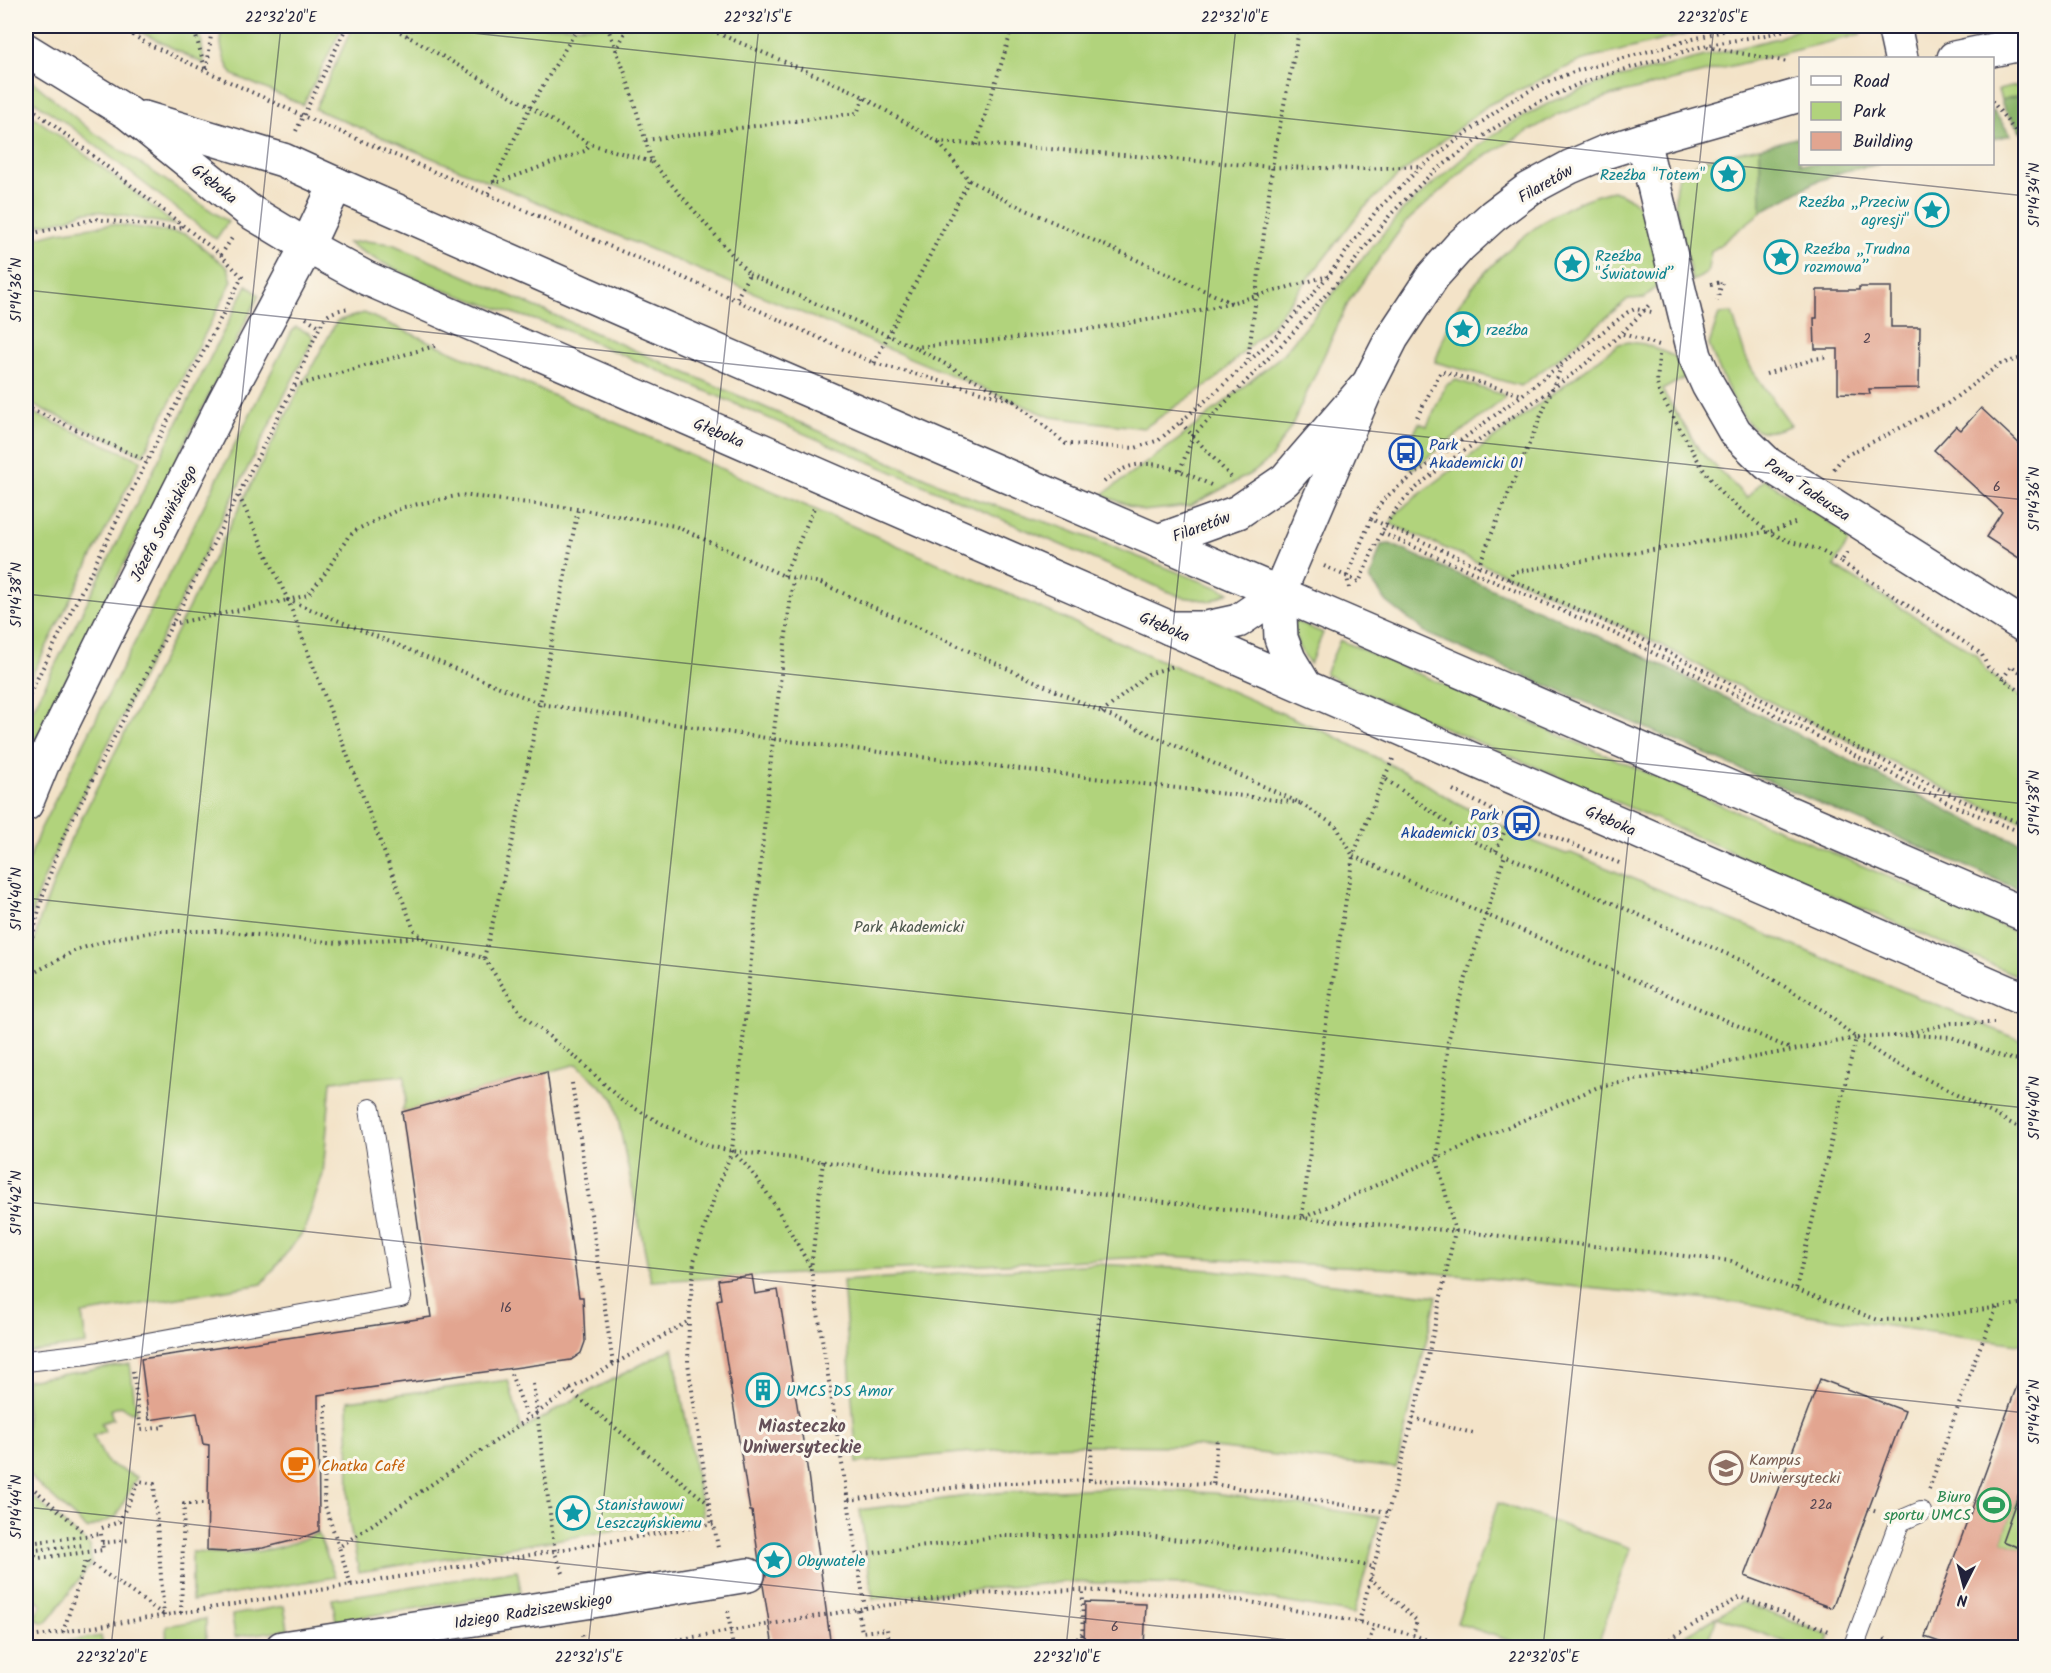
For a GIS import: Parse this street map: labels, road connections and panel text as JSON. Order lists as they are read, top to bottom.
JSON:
{
  "streets": {
    "main road": [
      "Głęboka",
      "Filaretów",
      "Pana Tadeusza",
      "Józefa Sowińskiego",
      "Idziego Radziszewskiego"
    ]
  },
  "crossings": [
    ["Głęboka", "Filaretów"],
    ["Głęboka", "Józefa Sowińskiego"],
    ["Filaretów", "Pana Tadeusza"]
  ],
  "districts": ["Miasteczko Uniwersyteckie"],
  "parks": ["Park Akademicki"],
  "places": {
    "place": [
      "Rzeźba \"Totem\"",
      "Rzeźba „Przeciw agresji\"",
      "Rzeźba „Trudna rozmowa”",
      "Rzeźba \"Światowid”",
      "rzeźba",
      "Stanisławowi Leszczyńskiemu",
      "Obywatele"
    ],
    "bus stop": ["Park Akademicki 01", "Park Akademicki 03"],
    "building": ["UMCS DS Amor"],
    "cafe": ["Chatka Café"],
    "school or university": ["Kampus Uniwersytecki"],
    "sports": ["Biuro sportu UMCS"]
  },
  "house_numbers": [
    "2",
    "6",
    "16",
    "22a",
    "6"
  ],
  "legend": ["Road", "Park", "Building"],
  "north": "bottom",
  "coordinates": [
    "22°32'20\"E",
    "22°32'15\"E",
    "22°32'10\"E",
    "22°32'05\"E",
    "51°14'34\"N",
    "51°14'36\"N",
    "51°14'38\"N",
    "51°14'40\"N",
    "51°14'42\"N",
    "51°14'44\"N"
  ]
}
